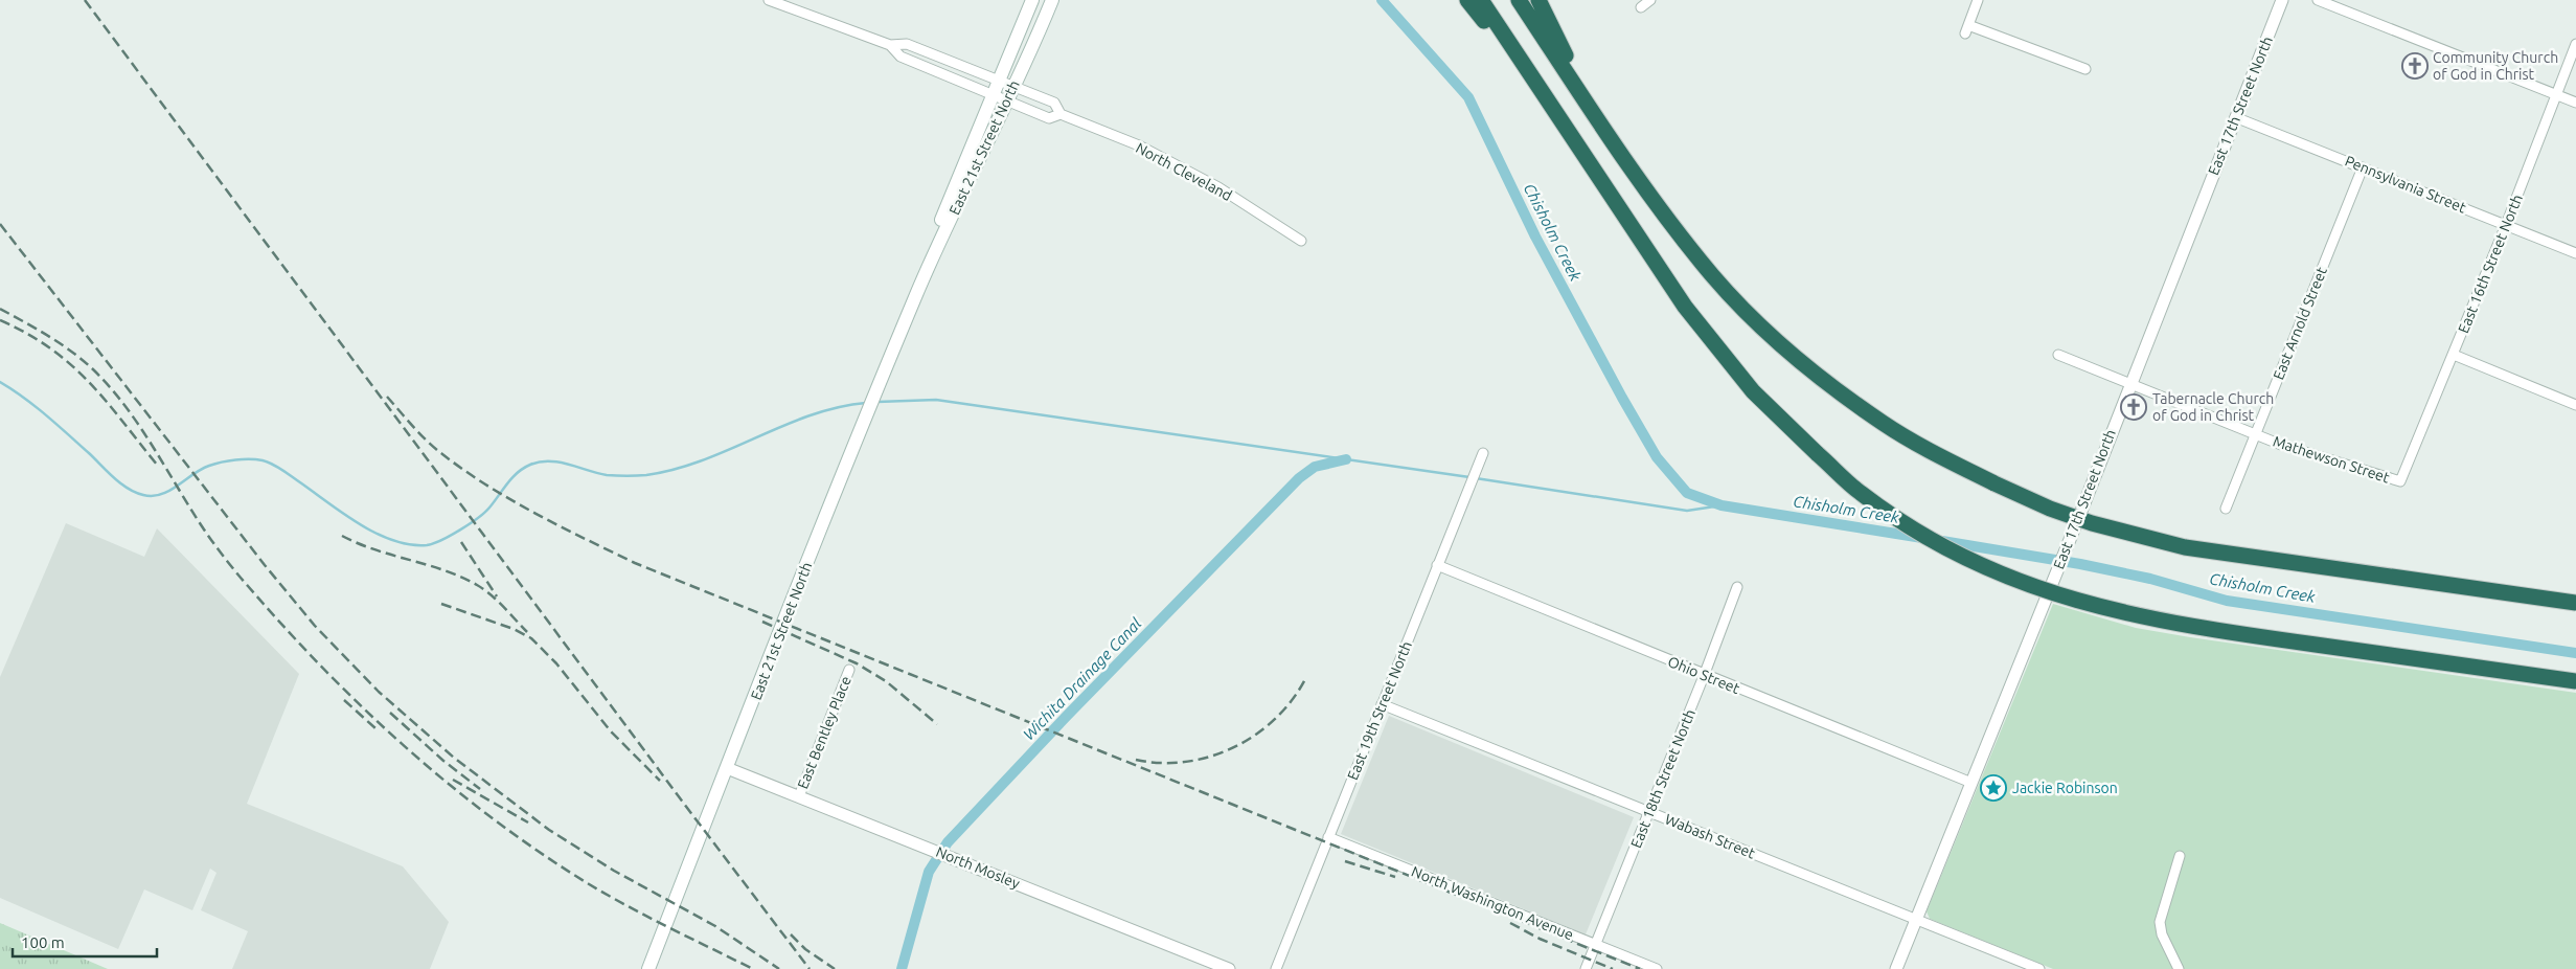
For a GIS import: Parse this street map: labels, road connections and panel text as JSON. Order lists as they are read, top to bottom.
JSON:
{
  "streets": {
    "main road": ["East 21st Street North"],
    "street": [
      "East 17th Street North",
      "North Cleveland",
      "Pennsylvania Street",
      "East 16th Street North",
      "East Arnold Street",
      "Mathewson Street",
      "Ohio Street",
      "East 19th Street North",
      "East Bentley Place",
      "East 18th Street North",
      "Wabash Street",
      "North Mosley",
      "North Washington Avenue"
    ]
  },
  "crossings": [
    ["East 17th Street North", "Pennsylvania Street"],
    ["East 17th Street North", "Mathewson Street"],
    ["East 17th Street North", "Ohio Street"],
    ["East 17th Street North", "Wabash Street"],
    ["East 21st Street North", "North Cleveland"],
    ["East 21st Street North", "North Mosley"],
    ["Pennsylvania Street", "East 16th Street North"],
    ["Pennsylvania Street", "East Arnold Street"],
    ["East 16th Street North", "Mathewson Street"],
    ["East Arnold Street", "Mathewson Street"],
    ["Ohio Street", "East 19th Street North"],
    ["Ohio Street", "East 18th Street North"],
    ["East 19th Street North", "Wabash Street"],
    ["East 19th Street North", "North Washington Avenue"],
    ["East Bentley Place", "North Mosley"],
    ["East 18th Street North", "Wabash Street"],
    ["East 18th Street North", "North Washington Avenue"]
  ],
  "water": ["Chisholm Creek", "Wichita Drainage Canal"],
  "places": {
    "church": ["Community Church of God in Christ", "Tabernacle Church of God in Christ"],
    "place": ["Jackie Robinson"]
  },
  "scale_bar": "100 m"
}
